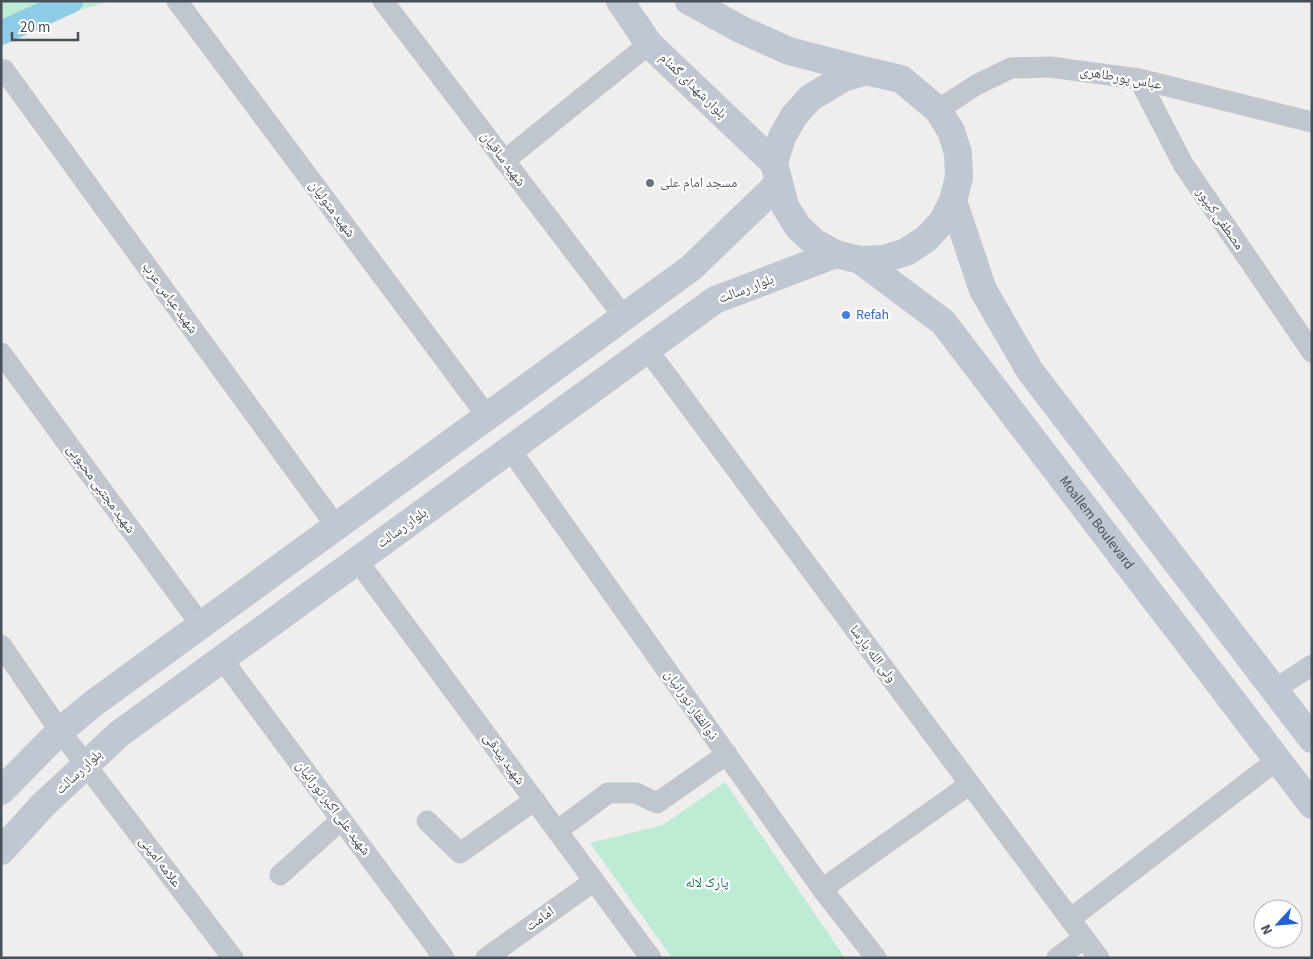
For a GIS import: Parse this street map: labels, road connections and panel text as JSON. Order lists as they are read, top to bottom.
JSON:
{
  "streets": {
    "main road": ["بلوار شهدای گمنام", "بلوار رسالت", "Moallem Boulevard"],
    "street": [
      "عباس پورطاهری",
      "شهید ساقیان",
      "شهید متولیان",
      "مصطفی کیپور",
      "شهید عباس عرب",
      "شهید مجتبی محبوبی",
      "ولی الله پارسا",
      "ذوالفقار تورانیان",
      "شهید بیدقی",
      "شهید علی اکبر تورانیان",
      "علامه امینی",
      "امامت"
    ]
  },
  "crossings": [
    ["عباس پورطاهری", "مصطفی کیپور"],
    ["بلوار شهدای گمنام", "Moallem Boulevard"],
    ["بلوار رسالت", "Moallem Boulevard"],
    ["بلوار رسالت", "ولی الله پارسا"],
    ["بلوار رسالت", "ذوالفقار تورانیان"],
    ["بلوار رسالت", "شهید بیدقی"],
    ["بلوار رسالت", "شهید علی اکبر تورانیان"],
    ["بلوار رسالت", "علامه امینی"],
    ["شهید بیدقی", "امامت"]
  ],
  "parks": ["پارک لاله"],
  "places": ["مسجد امام علی", "Refah"],
  "scale_bar": "20 m",
  "north": "bottom left"
}
